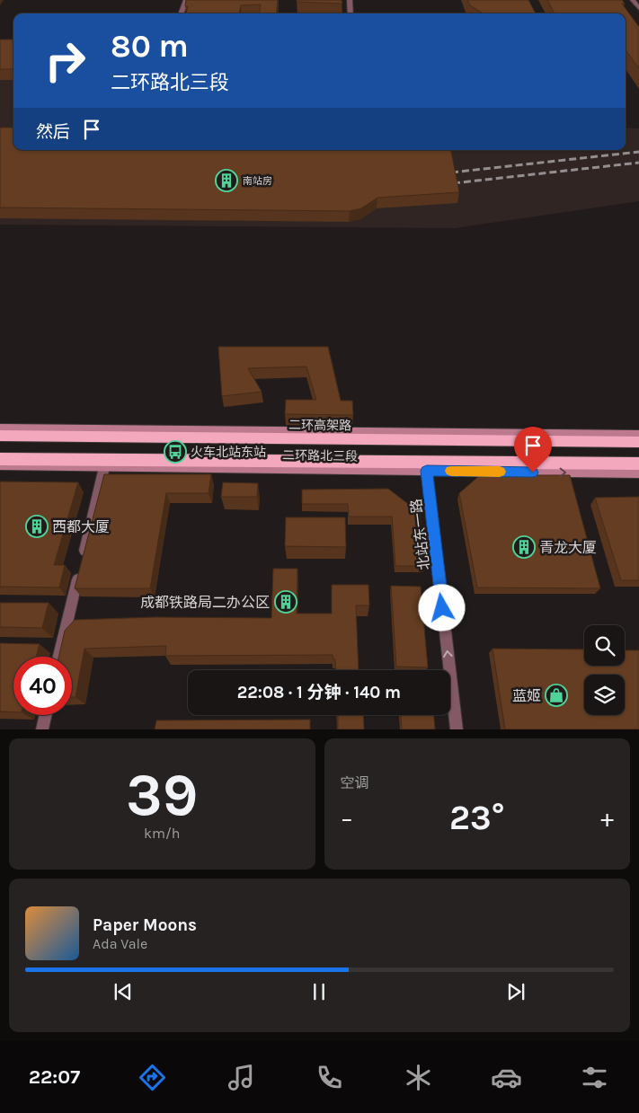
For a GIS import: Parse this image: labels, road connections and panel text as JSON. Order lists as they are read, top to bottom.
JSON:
{
  "streets": {
    "highway": ["二环高架路"],
    "main road": ["二环路北三段"],
    "street": ["北站东一路"]
  },
  "crossings": [
    ["二环路北三段", "北站东一路"]
  ],
  "one_way": ["北站东一路"],
  "places": {
    "building": [
      "南站房",
      "西都大厦",
      "青龙大厦",
      "成都铁路局二办公区"
    ],
    "bus stop": ["火车北站东站"],
    "shop": ["蓝姬"]
  },
  "page": {
    "turn": ["80 m", "二环路北三段"],
    "then": "然后",
    "limit": "40",
    "trip": "22:08 · 1 分钟 · 140 m",
    "tile": [
      ["39", "km/h"],
      "空调"
    ],
    "heat": ["−", "23°", "+"],
    "song": ["Paper Moons", "Ada Vale"],
    "tabs": "22:07"
  }
}
